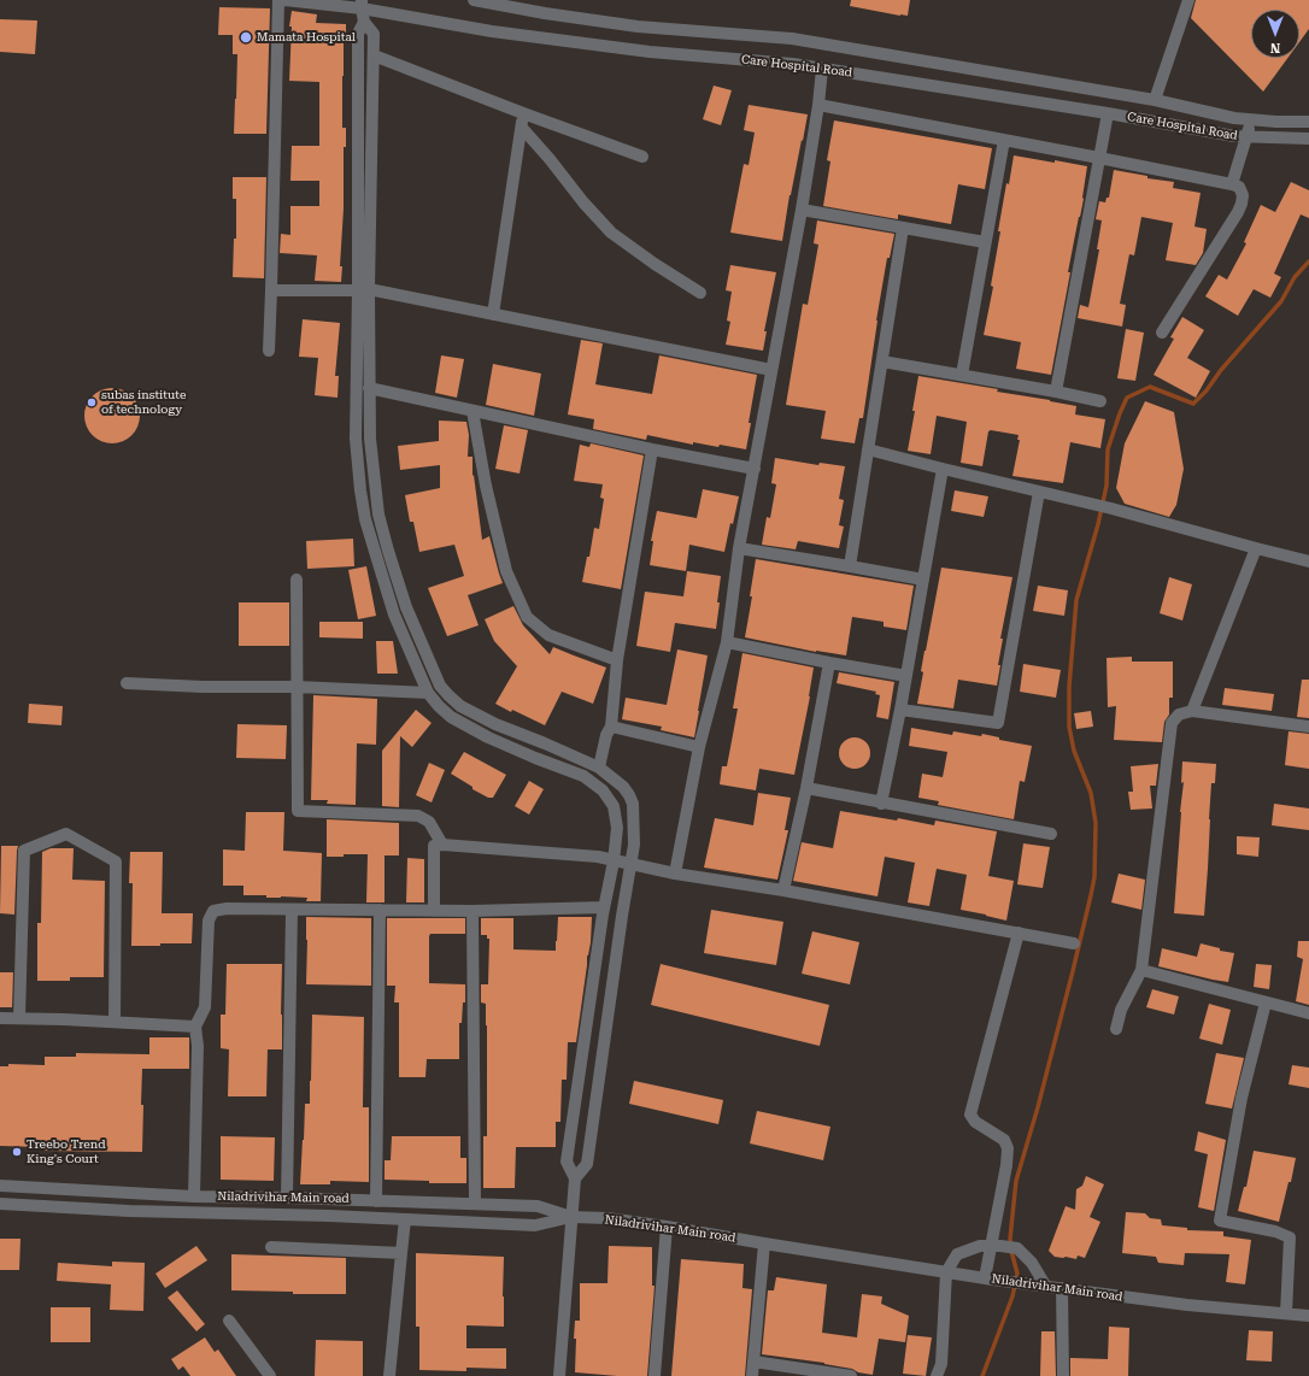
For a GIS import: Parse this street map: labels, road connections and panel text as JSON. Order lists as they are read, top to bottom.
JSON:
{
  "streets": {
    "street": ["Care Hospital Road", "Niladrivihar Main road"]
  },
  "places": ["Mamata Hospital", "subas institute of technology", "Treebo Trend King's Court"],
  "north": "bottom"
}
